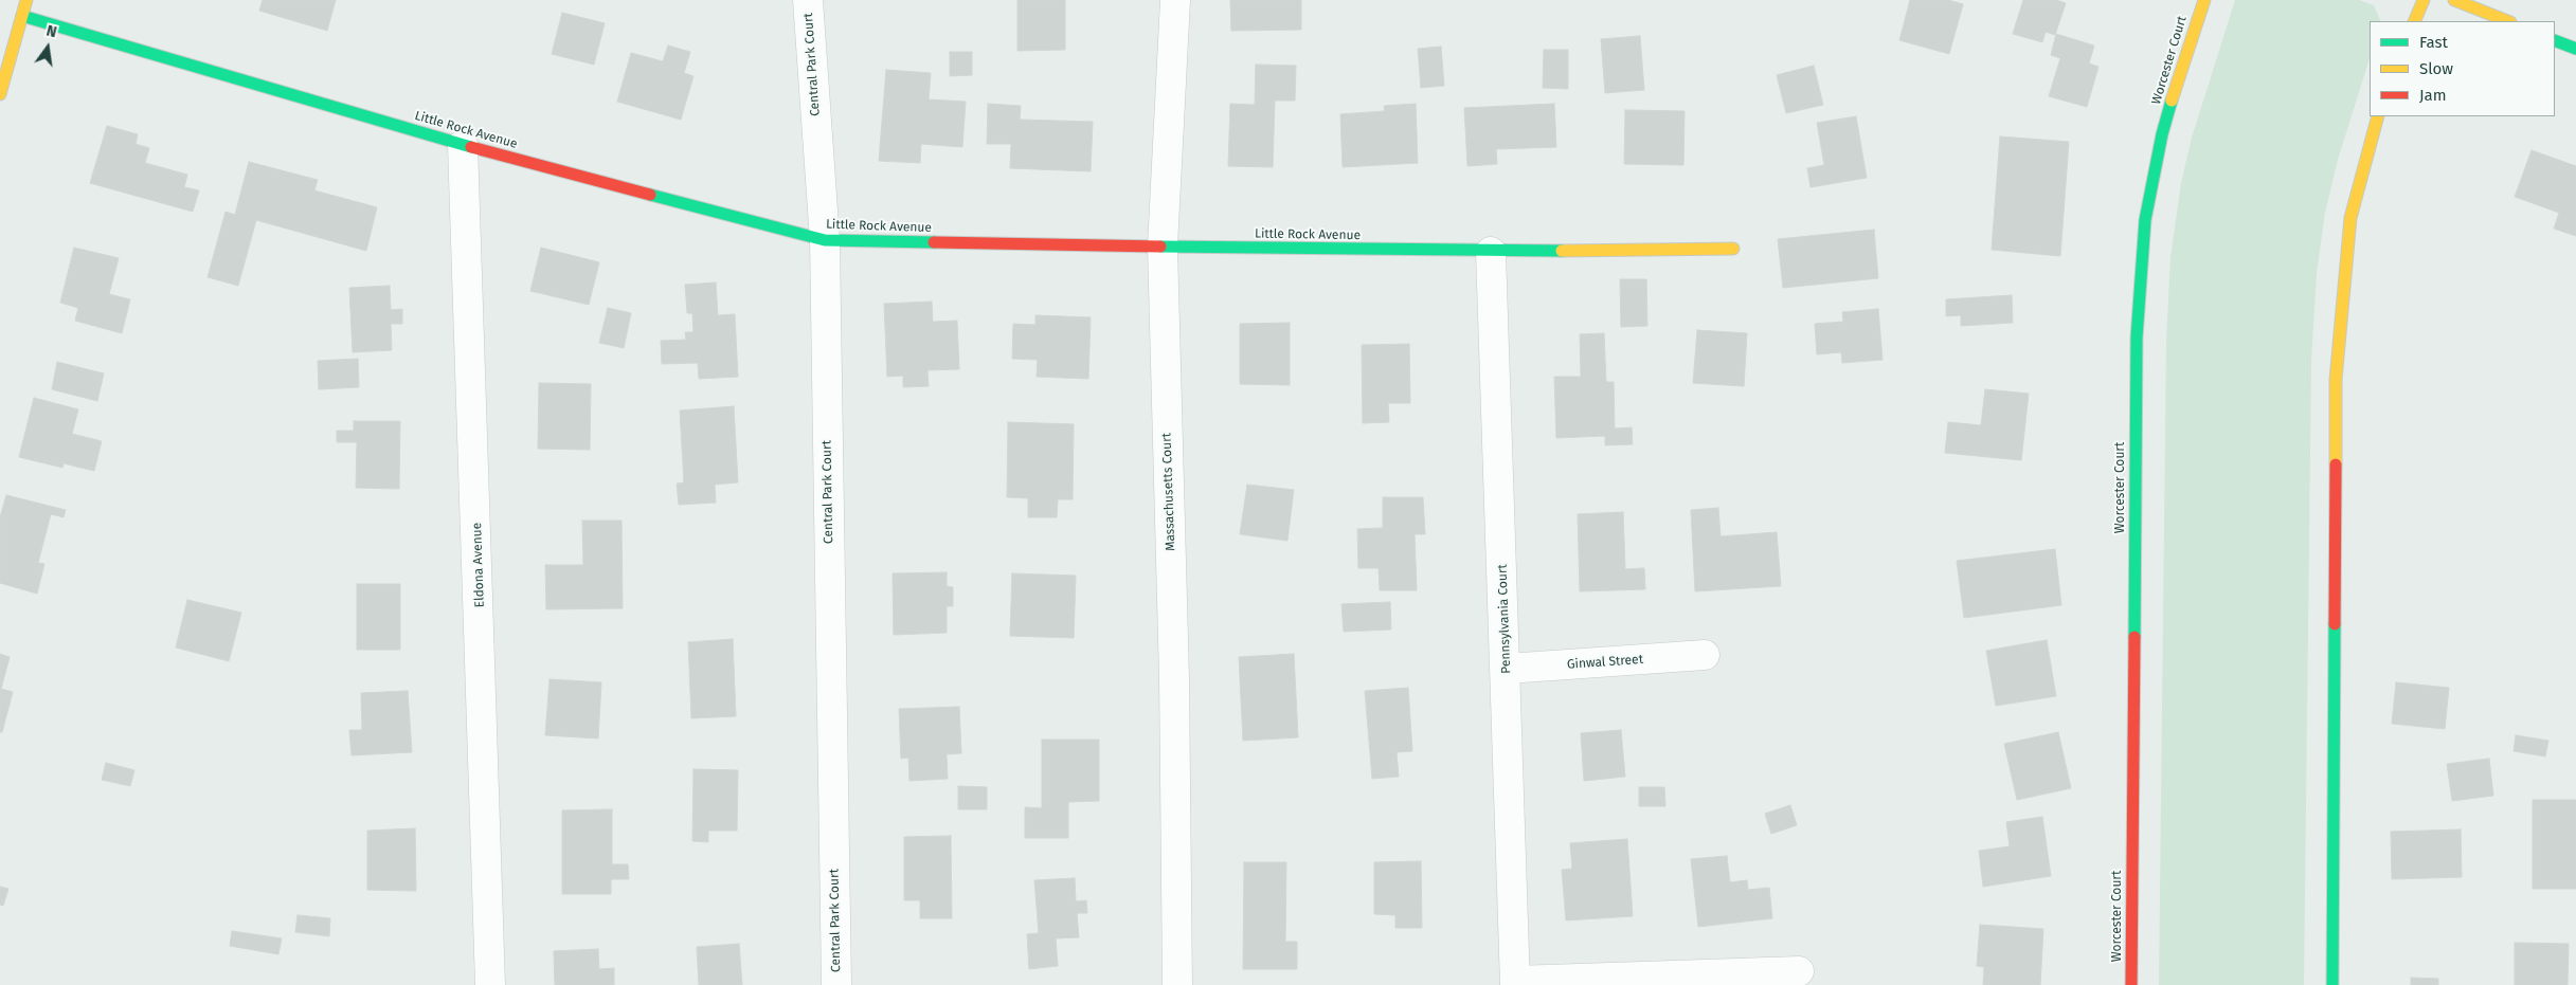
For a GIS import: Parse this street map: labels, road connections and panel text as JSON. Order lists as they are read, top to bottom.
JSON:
{
  "streets": {
    "street": [
      "Worcester Court",
      "Central Park Court",
      "Little Rock Avenue",
      "Massachusetts Court",
      "Eldona Avenue",
      "Pennsylvania Court",
      "Ginwal Street"
    ]
  },
  "crossings": [
    ["Central Park Court", "Little Rock Avenue"],
    ["Little Rock Avenue", "Massachusetts Court"],
    ["Little Rock Avenue", "Eldona Avenue"],
    ["Little Rock Avenue", "Pennsylvania Court"],
    ["Pennsylvania Court", "Ginwal Street"]
  ],
  "legend": ["Fast", "Slow", "Jam"],
  "north": "top"
}
